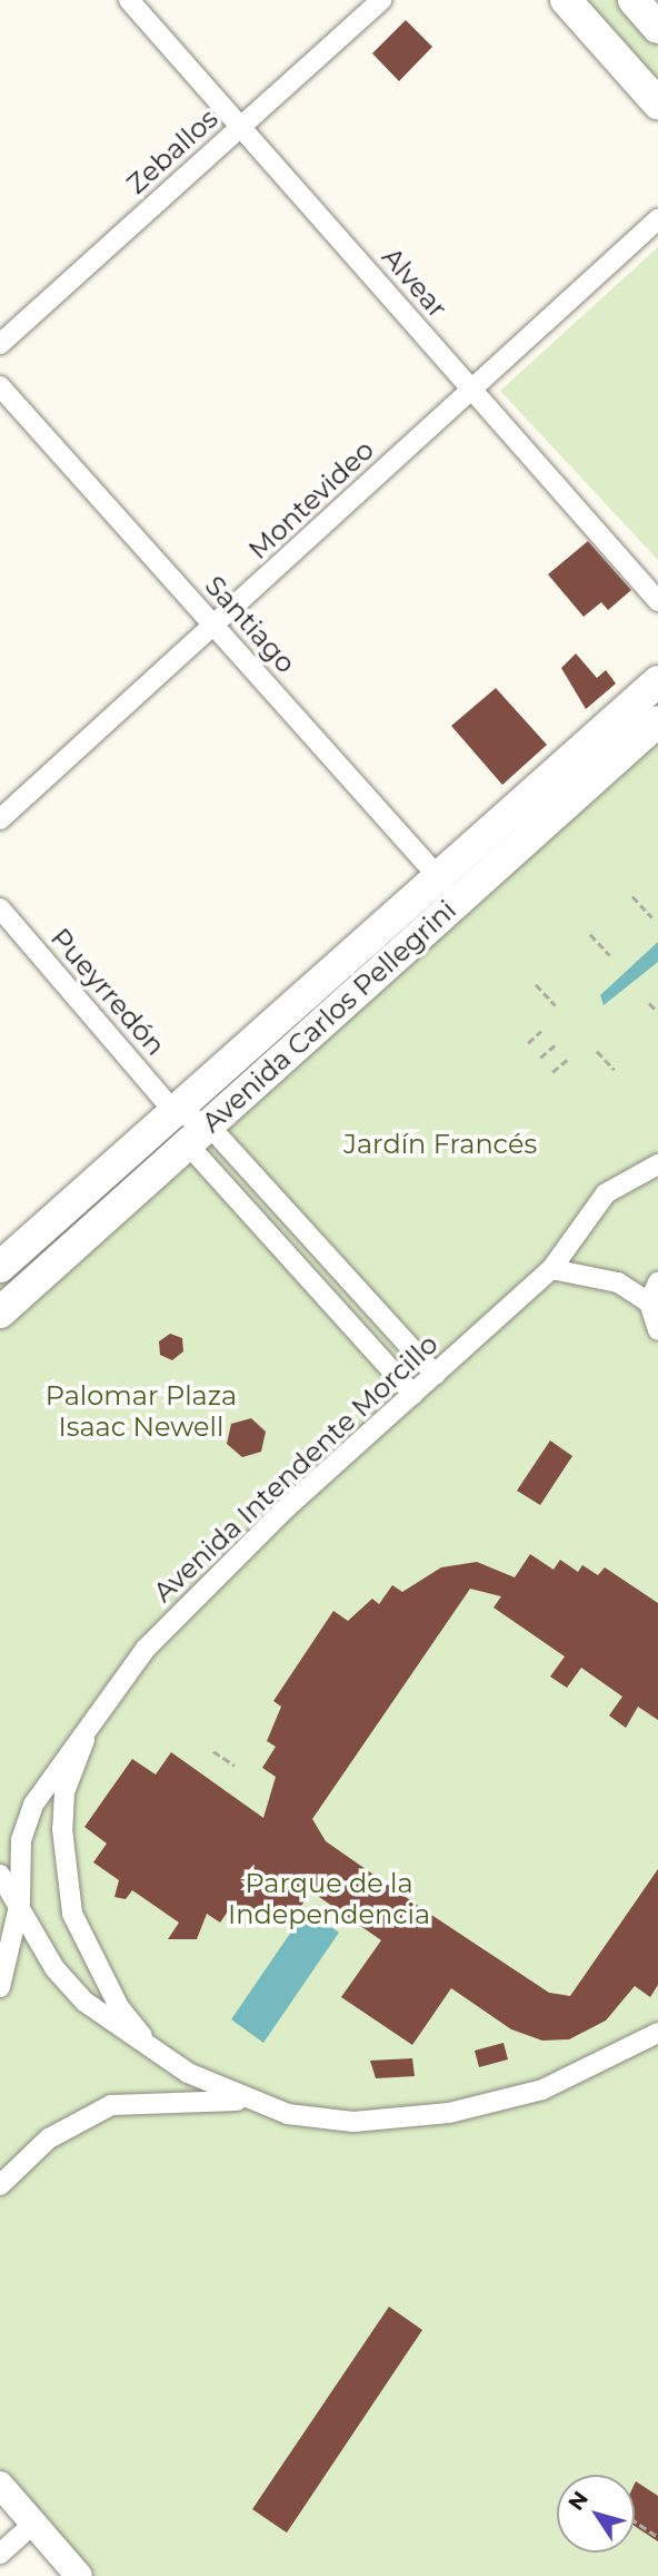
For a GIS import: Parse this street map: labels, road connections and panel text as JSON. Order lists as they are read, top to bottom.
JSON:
{
  "streets": {
    "main road": ["Avenida Carlos Pellegrini"],
    "street": [
      "Zeballos",
      "Alvear",
      "Montevideo",
      "Santiago",
      "Pueyrredón",
      "Avenida Intendente Morcillo"
    ]
  },
  "crossings": [
    ["Zeballos", "Alvear"],
    ["Alvear", "Montevideo"],
    ["Montevideo", "Santiago"],
    ["Santiago", "Avenida Carlos Pellegrini"],
    ["Pueyrredón", "Avenida Carlos Pellegrini"]
  ],
  "parks": ["Jardín Francés", "Palomar Plaza Isaac Newell", "Parque de la Independencia"],
  "north": "top left"
}
